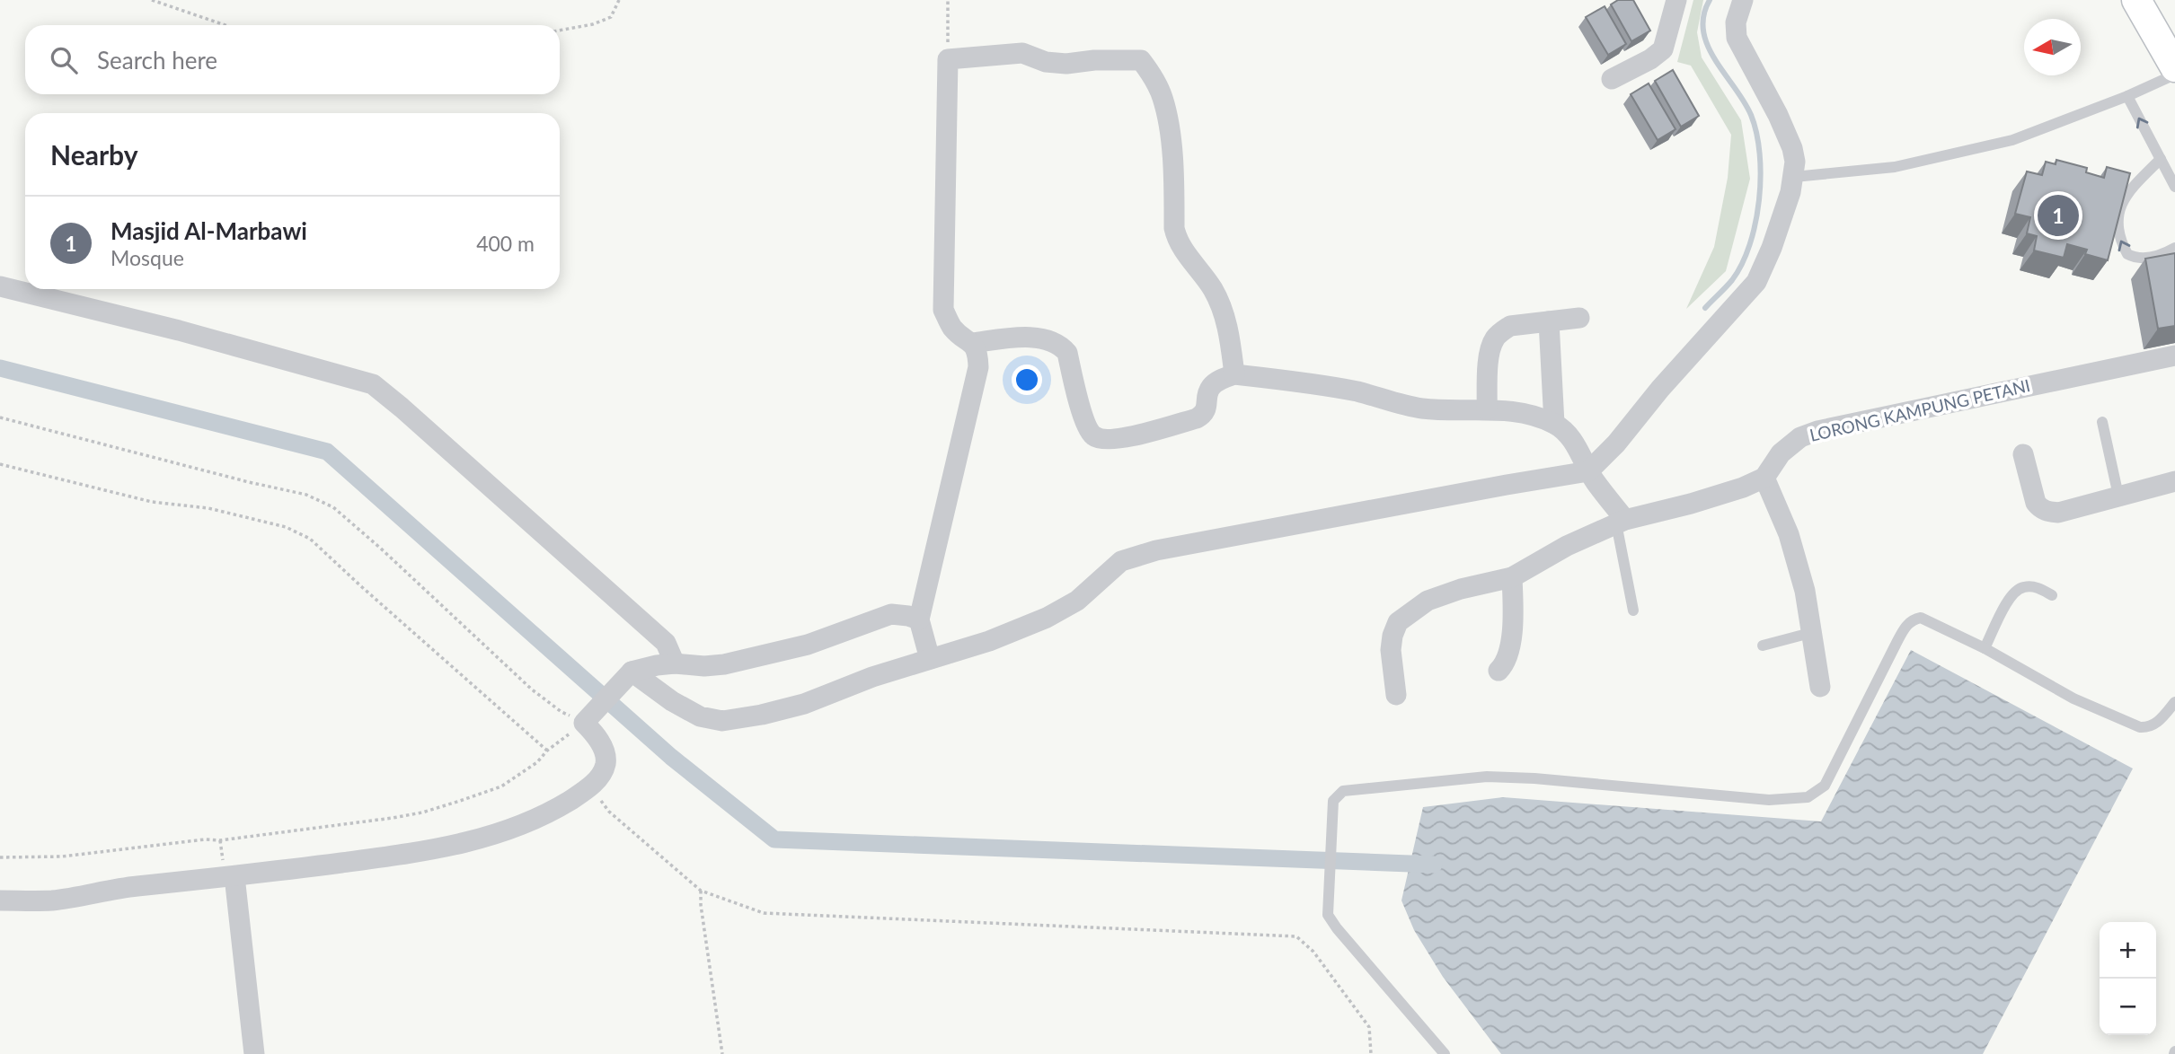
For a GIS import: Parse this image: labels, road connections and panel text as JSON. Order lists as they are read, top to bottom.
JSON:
{
  "streets": {
    "street": ["LORONG KAMPUNG PETANI"]
  },
  "north": "left",
  "page": {
    "search": "Search here",
    "heading": "Nearby",
    "pins": "1",
    "list": [
      {
        "mark": "1",
        "name": "Masjid Al-Marbawi",
        "note": "Mosque",
        "value": "400 m"
      }
    ],
    "map_buttons": ["+", "−"]
  }
}
